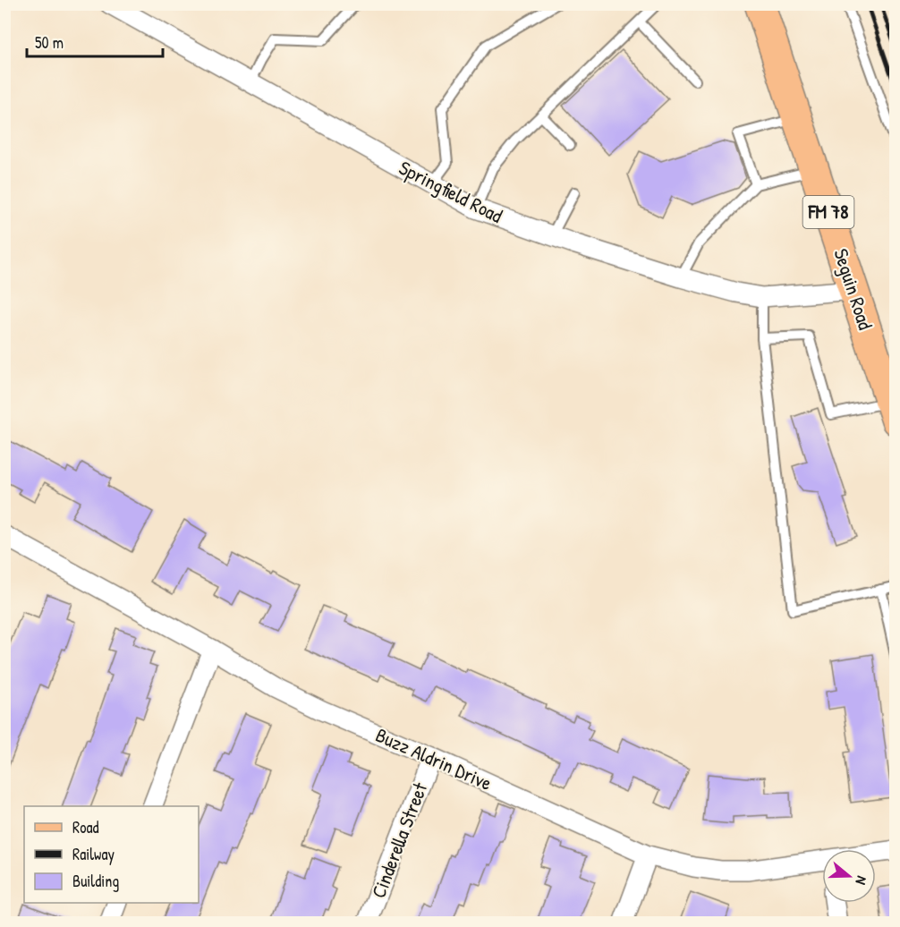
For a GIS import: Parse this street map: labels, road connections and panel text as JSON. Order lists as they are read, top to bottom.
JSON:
{
  "streets": {
    "main road": ["FM 78", "Seguin Road"],
    "street": ["Springfield Road", "Buzz Aldrin Drive", "Cinderella Street"]
  },
  "crossings": [
    ["Springfield Road", "Seguin Road"],
    ["Buzz Aldrin Drive", "Cinderella Street"]
  ],
  "legend": ["Road", "Railway", "Building"],
  "scale_bar": "50 m",
  "north": "right"
}
